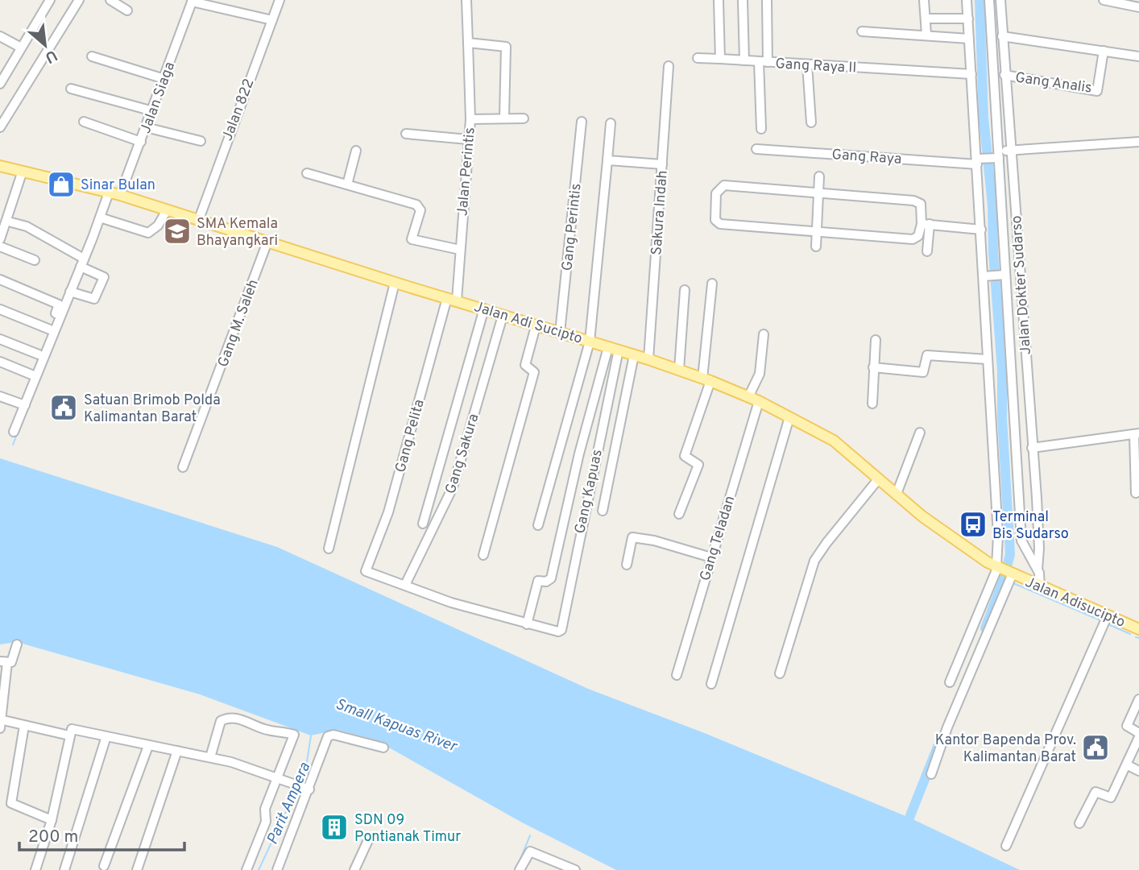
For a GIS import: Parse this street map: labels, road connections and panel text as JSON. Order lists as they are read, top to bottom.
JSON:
{
  "streets": {
    "main road": ["Jalan Adi Sucipto", "Jalan Adisucipto"],
    "street": [
      "Gang Raya II",
      "Gang Analis",
      "Jalan Siaga",
      "Jalan 822",
      "Gang Raya",
      "Jalan Perintis",
      "Sakura Indah",
      "Gang Perintis",
      "Jalan Dokter Sudarso",
      "Gang M. Saleh",
      "Gang Pelita",
      "Gang Sakura",
      "Gang Kapuas",
      "Gang Teladan"
    ]
  },
  "crossings": [
    ["Gang Analis", "Jalan Dokter Sudarso"],
    ["Jalan Siaga", "Jalan Adi Sucipto"],
    ["Jalan 822", "Jalan Adi Sucipto"],
    ["Gang Raya", "Jalan Dokter Sudarso"],
    ["Jalan Perintis", "Jalan Adi Sucipto"],
    ["Jalan Perintis", "Gang Pelita"],
    ["Sakura Indah", "Jalan Adi Sucipto"],
    ["Gang Perintis", "Jalan Adi Sucipto"],
    ["Jalan Adi Sucipto", "Gang M. Saleh"],
    ["Jalan Adi Sucipto", "Gang Pelita"],
    ["Jalan Adi Sucipto", "Gang Sakura"],
    ["Jalan Adi Sucipto", "Gang Kapuas"],
    ["Jalan Adi Sucipto", "Gang Teladan"],
    ["Jalan Adi Sucipto", "Jalan Adisucipto"],
    ["Gang Pelita", "Gang Sakura"]
  ],
  "water": ["Small Kapuas River", "Parit Ampera"],
  "places": {
    "shop": ["Sinar Bulan"],
    "school or university": ["SMA Kemala Bhayangkari"],
    "public building": ["Satuan Brimob Polda Kalimantan Barat", "Kantor Bapenda Prov. Kalimantan Barat"],
    "bus stop": ["Terminal Bis Sudarso"],
    "building": ["SDN 09 Pontianak Timur"]
  },
  "scale_bar": "200 m",
  "north": "bottom right"
}
